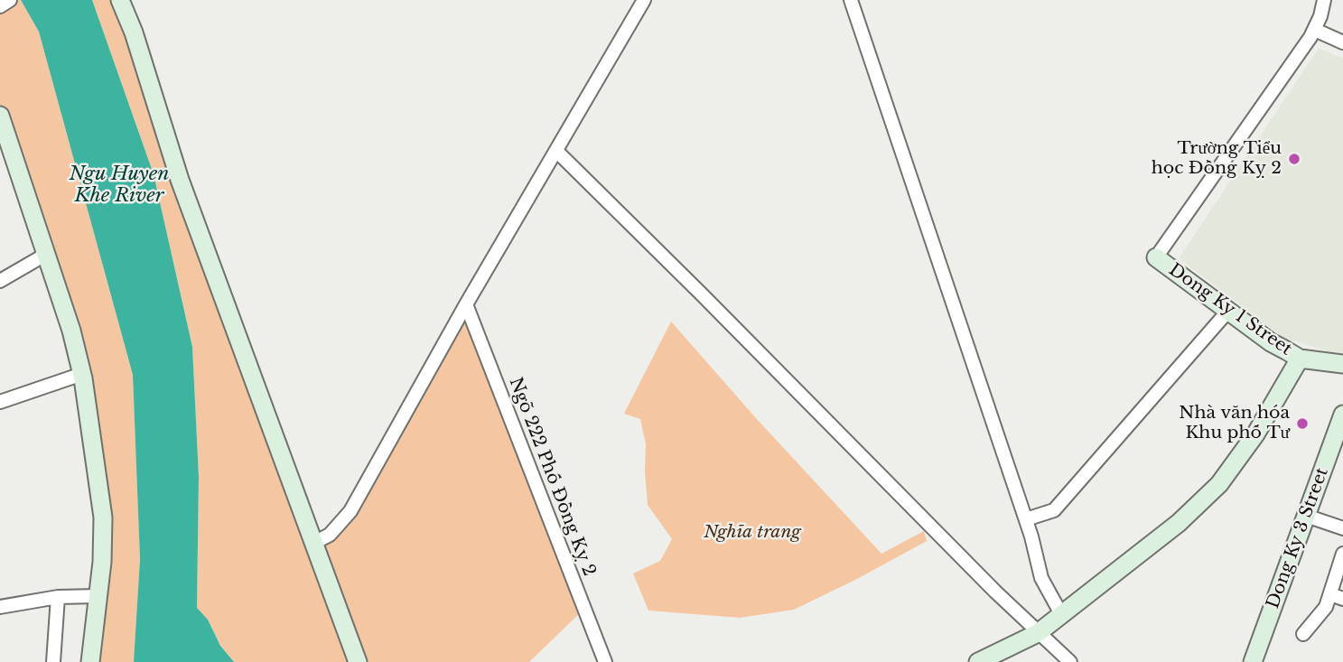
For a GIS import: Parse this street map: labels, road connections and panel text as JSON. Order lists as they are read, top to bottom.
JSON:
{
  "streets": {
    "street": ["Dong Ky 1 Street", "Ngõ 222 Phố Đồng Kỵ 2", "Dong Ky 3 Street"]
  },
  "water": ["Ngu Huyen Khe River"],
  "parks": ["Nghĩa trang"],
  "places": ["Trường Tiểu học Đồng Kỵ 2", "Nhà văn hóa Khu phố Tư"]
}
